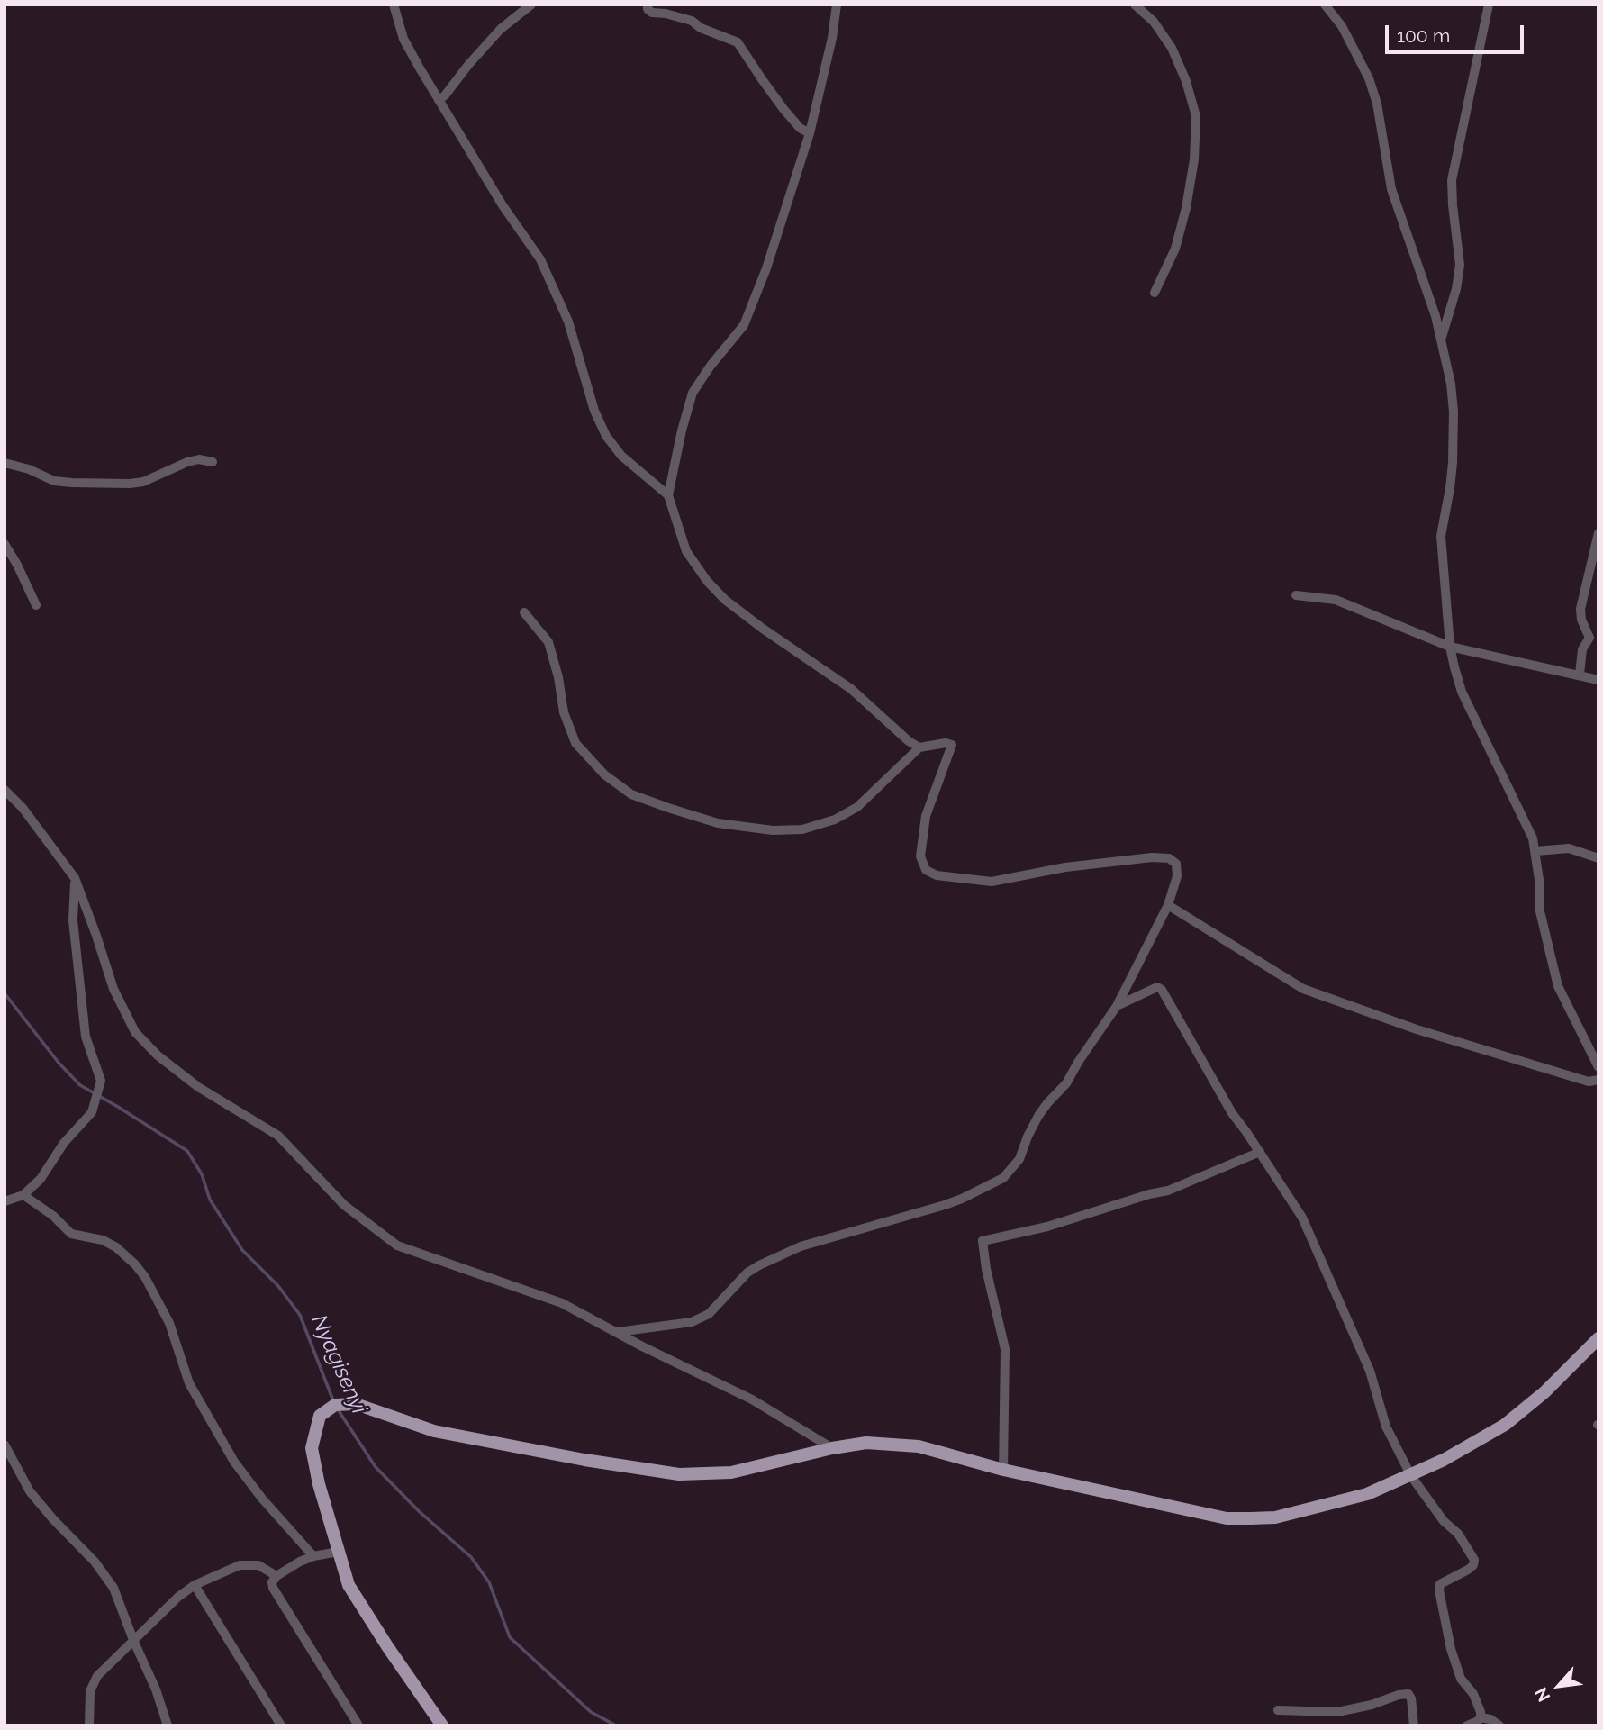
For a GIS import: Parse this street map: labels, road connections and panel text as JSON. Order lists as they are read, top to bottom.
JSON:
{
  "water": ["Nyagisenyi"],
  "scale_bar": "100 m",
  "north": "bottom left"
}
